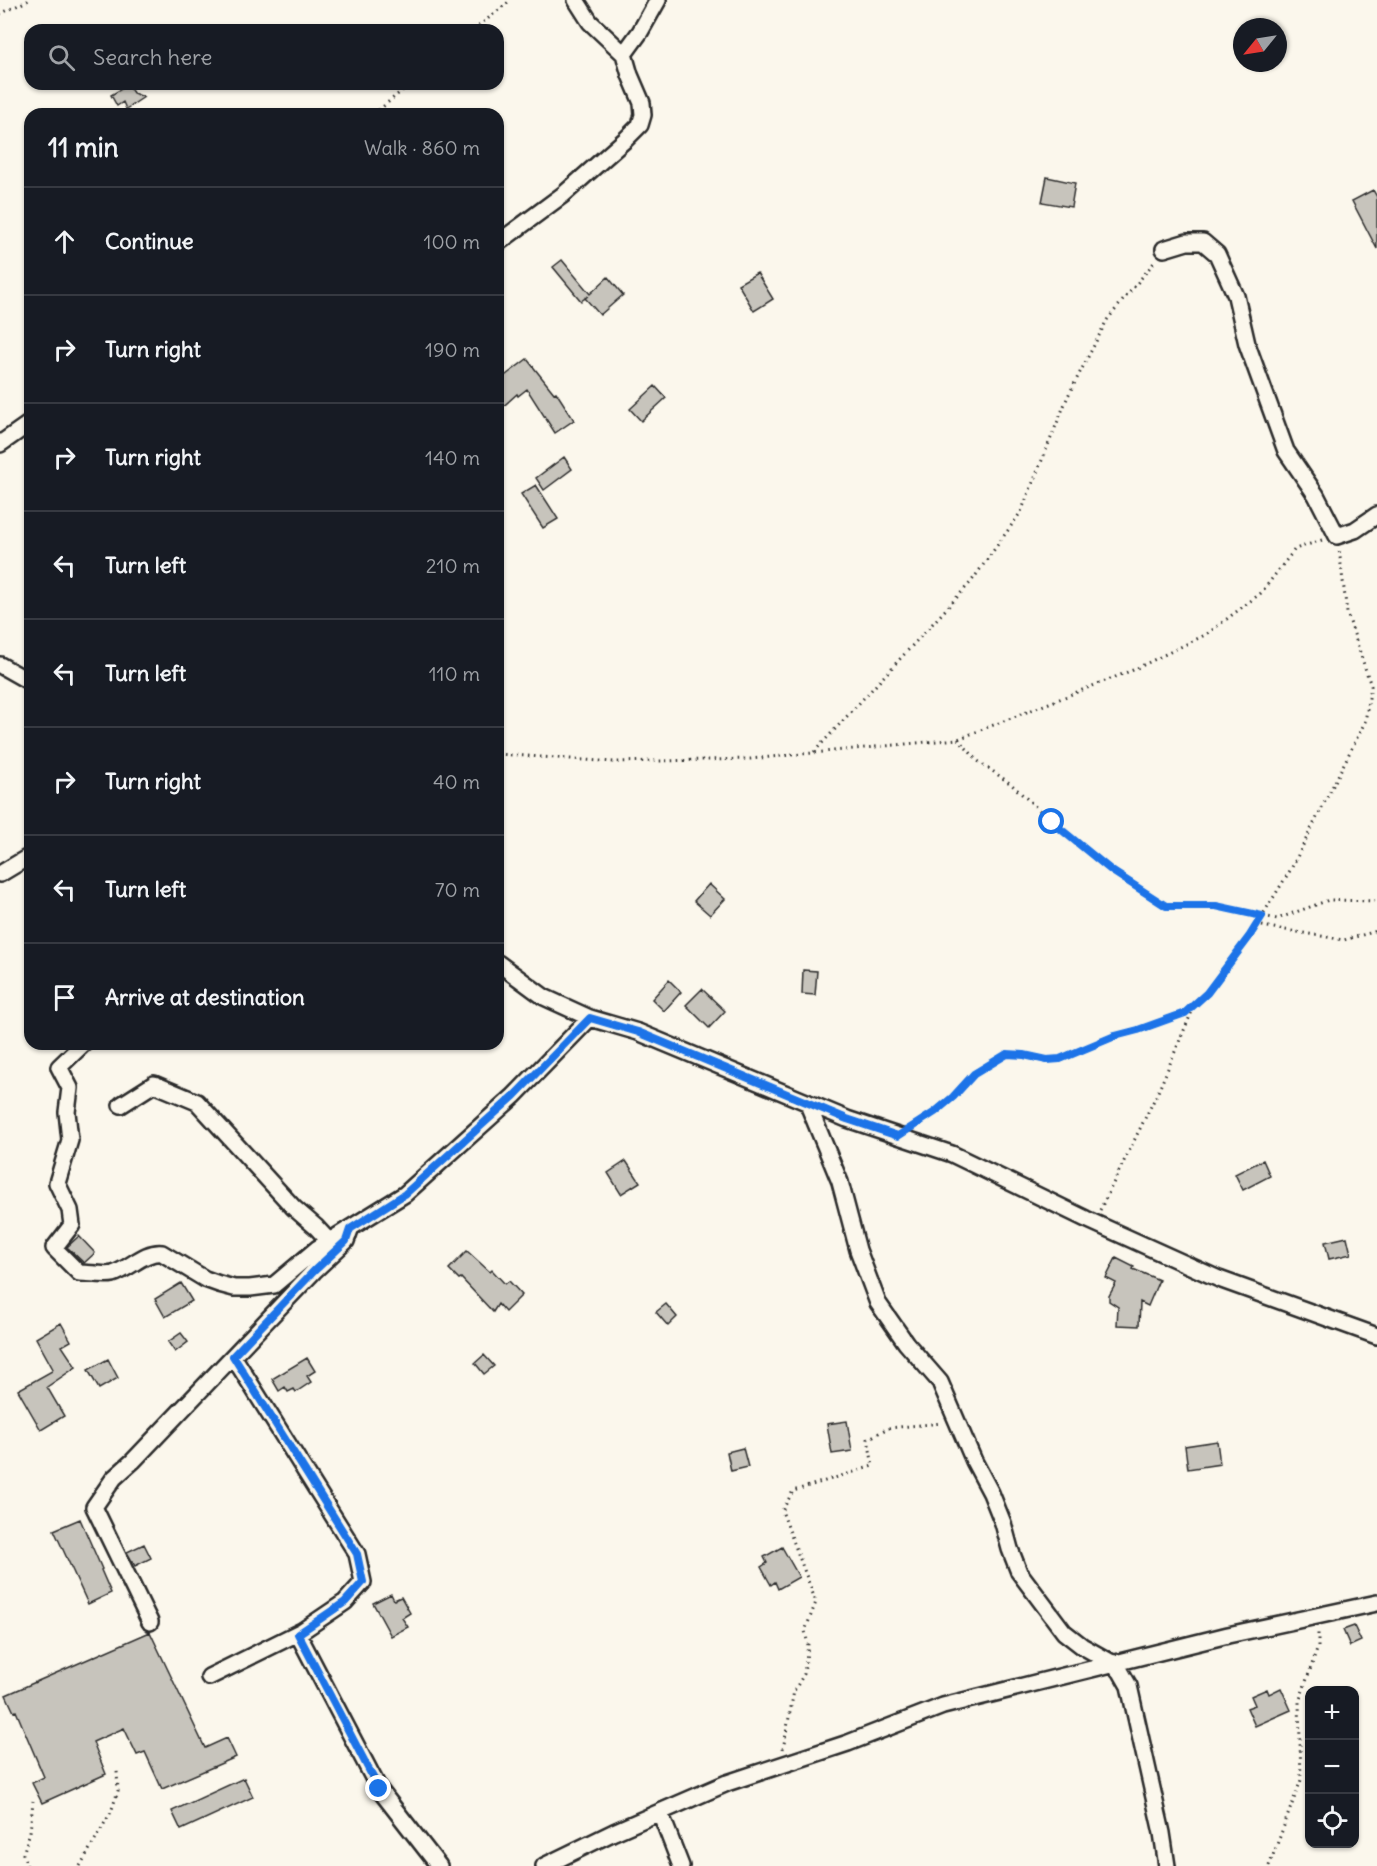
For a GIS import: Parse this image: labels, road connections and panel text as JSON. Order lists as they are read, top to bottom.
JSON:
{
  "north": "bottom left",
  "page": {
    "search": "Search here",
    "heading": ["11 min", "Walk · 860 m"],
    "list": [
      ["Continue", "100 m"],
      ["Turn right", "190 m"],
      ["Turn right", "140 m"],
      ["Turn left", "210 m"],
      ["Turn left", "110 m"],
      ["Turn right", "40 m"],
      ["Turn left", "70 m"],
      "Arrive at destination"
    ],
    "map_buttons": ["+", "−"]
  }
}
